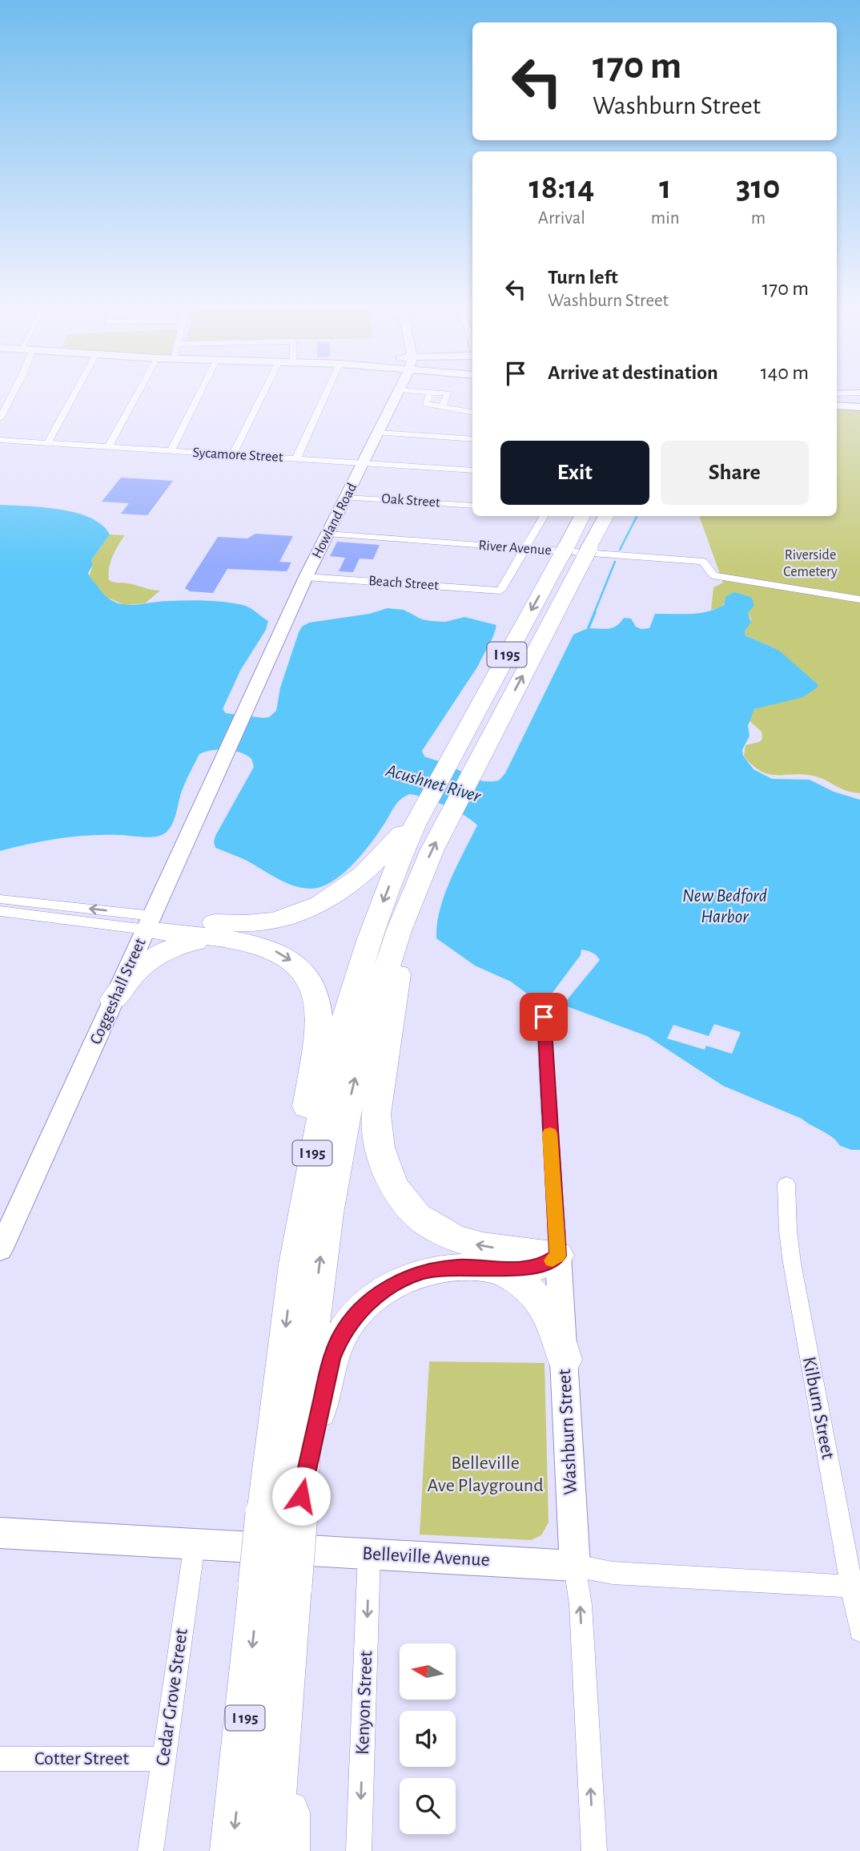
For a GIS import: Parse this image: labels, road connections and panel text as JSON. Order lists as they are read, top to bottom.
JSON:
{
  "streets": {
    "highway": ["I 195"],
    "main road": [
      "Howland Road",
      "Coggeshall Street",
      "Washburn Street",
      "Belleville Avenue"
    ],
    "street": [
      "Sycamore Street",
      "Oak Street",
      "River Avenue",
      "Beach Street",
      "Kilburn Street",
      "Cedar Grove Street",
      "Kenyon Street",
      "Cotter Street"
    ]
  },
  "crossings": [
    ["Sycamore Street", "Howland Road"],
    ["Oak Street", "Howland Road"],
    ["Howland Road", "River Avenue"],
    ["Howland Road", "Beach Street"],
    ["Howland Road", "Coggeshall Street"],
    ["River Avenue", "Beach Street"],
    ["Kilburn Street", "Belleville Avenue"],
    ["Washburn Street", "Belleville Avenue"],
    ["Belleville Avenue", "Cedar Grove Street"],
    ["Belleville Avenue", "Kenyon Street"],
    ["Cedar Grove Street", "Cotter Street"]
  ],
  "one_way": ["Kenyon Street"],
  "water": ["Acushnet River", "New Bedford Harbor"],
  "parks": ["Riverside Cemetery", "Belleville Ave Playground"],
  "north": "left",
  "page": {
    "turn": ["170 m", "Washburn Street"],
    "eta": [
      "18:14",
      "Arrival",
      "1",
      "min",
      "310",
      "m"
    ],
    "list": [
      {
        "name": "Turn left",
        "note": "Washburn Street",
        "value": "170 m"
      },
      {
        "name": "Arrive at destination",
        "value": "140 m"
      }
    ],
    "buttons": ["Exit", "Share"]
  }
}
